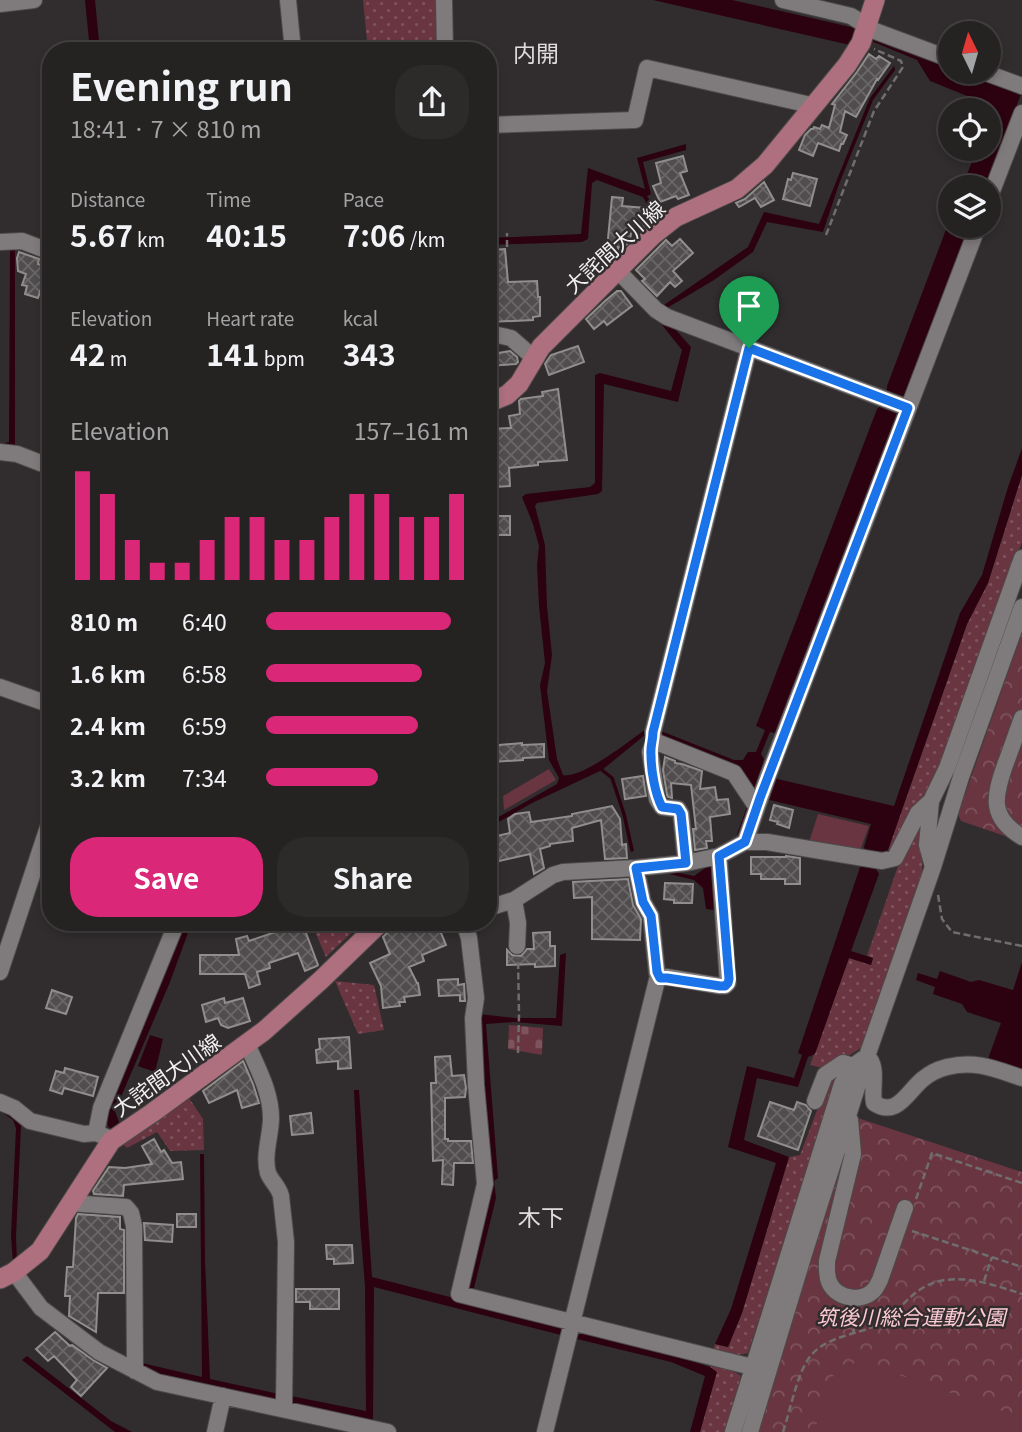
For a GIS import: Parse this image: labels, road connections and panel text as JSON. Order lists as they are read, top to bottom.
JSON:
{
  "streets": {
    "main road": ["大詫間大川線"]
  },
  "districts": ["内開", "木下"],
  "parks": ["筑後川総合運動公園"],
  "north": "top",
  "page": {
    "heading": ["Evening run", "18:41 · 7 × 810 m"],
    "stats": [
      ["Distance", "5.67 km"],
      ["Time", "40:15"],
      ["Pace", "7:06 /km"],
      ["Elevation", "42 m"],
      ["Heart rate", "141 bpm"],
      ["kcal", "343"]
    ],
    "chart": ["Elevation", "157–161 m"],
    "list": [
      {
        "name": "810 m",
        "note": "6:40"
      },
      {
        "name": "1.6 km",
        "note": "6:58"
      },
      {
        "name": "2.4 km",
        "note": "6:59"
      },
      {
        "name": "3.2 km",
        "note": "7:34"
      }
    ],
    "buttons": ["Save", "Share"]
  }
}
